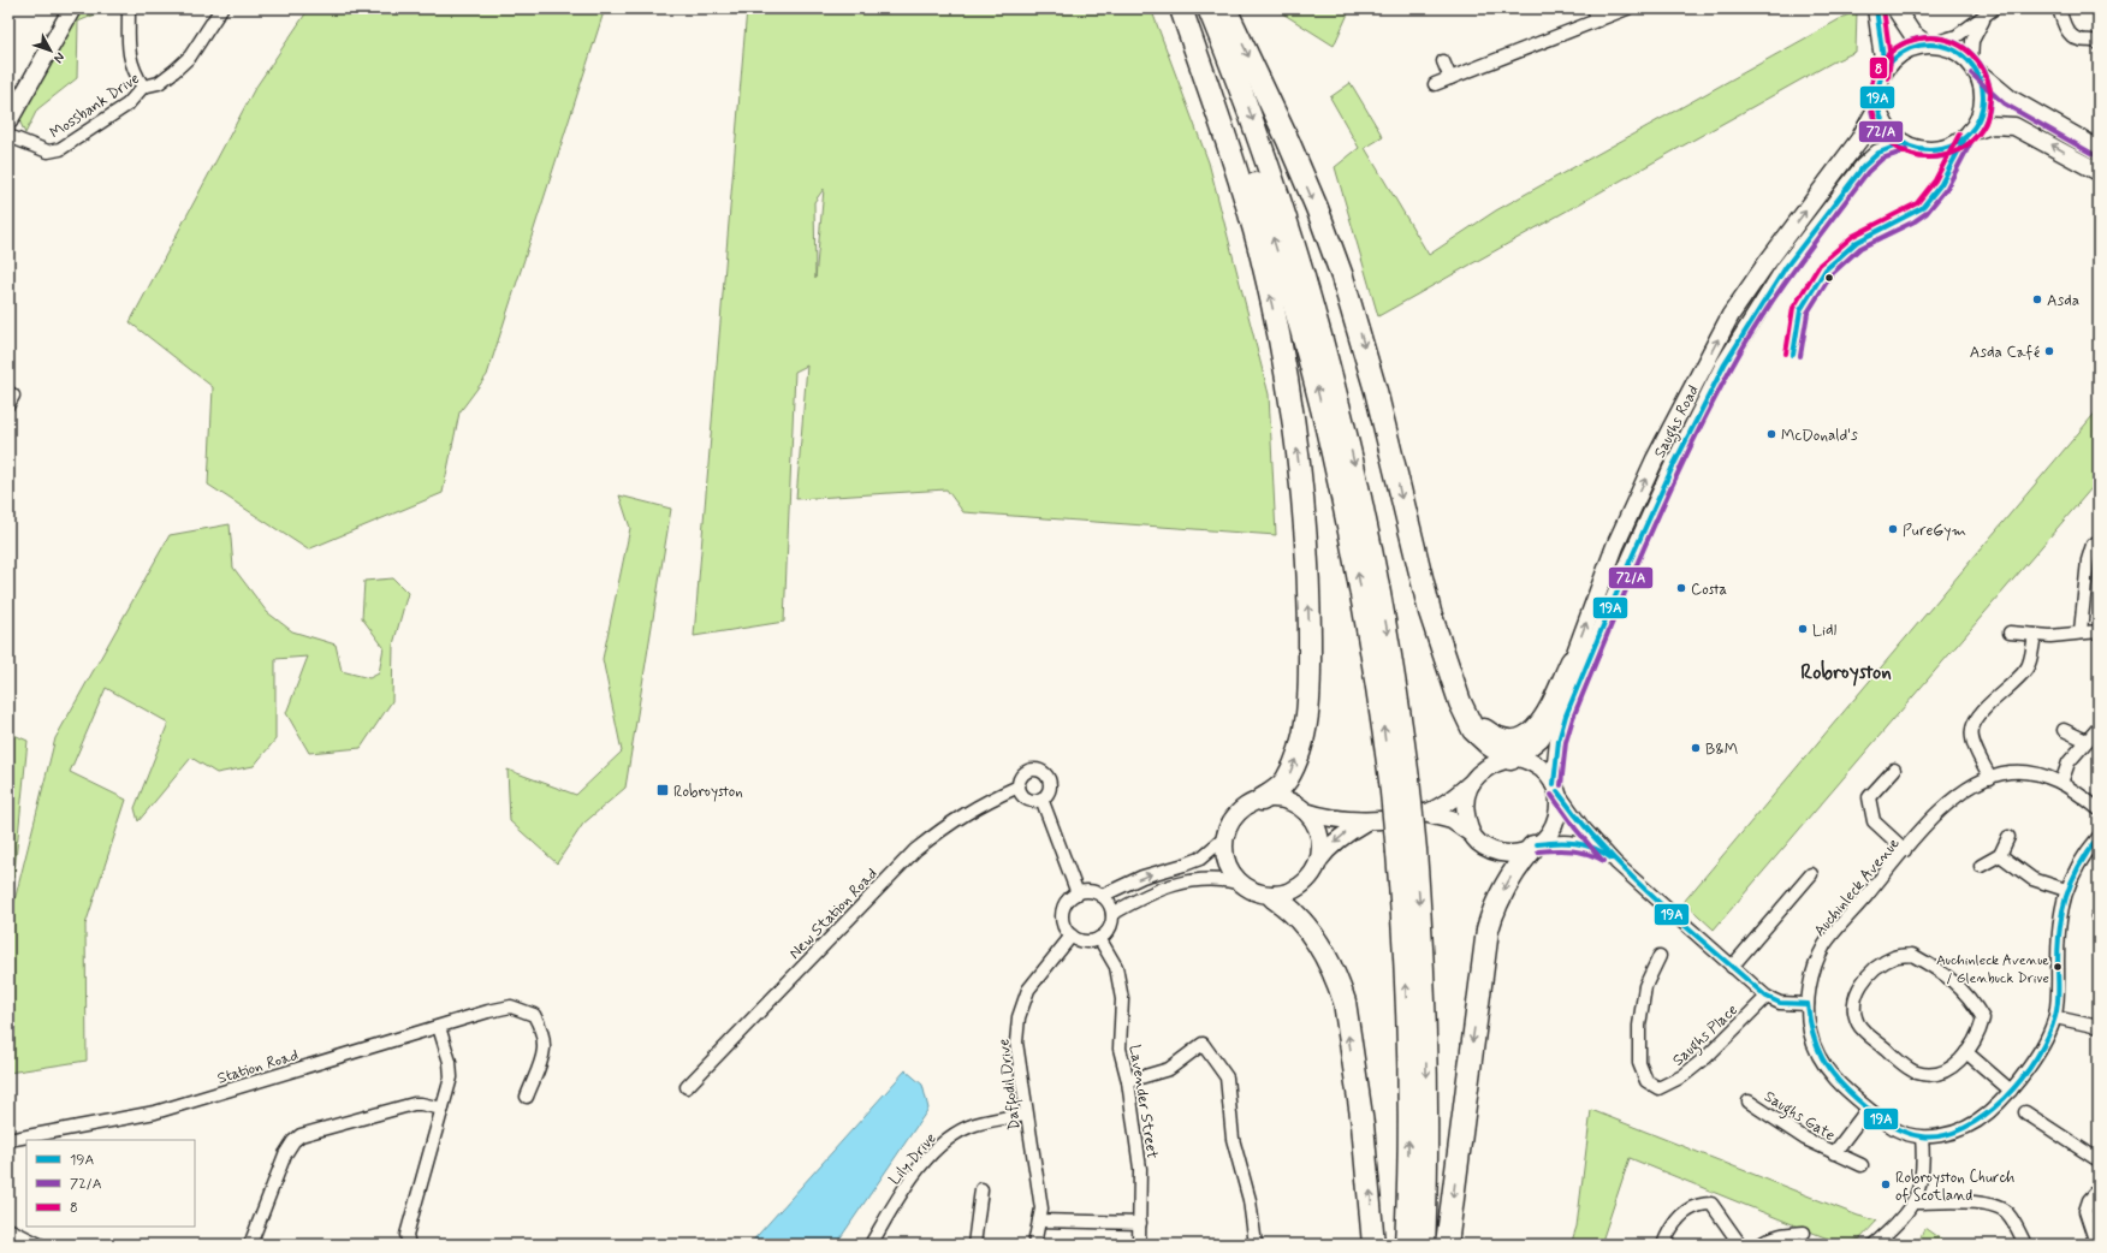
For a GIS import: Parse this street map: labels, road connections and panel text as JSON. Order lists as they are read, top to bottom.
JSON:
{
  "streets": {
    "street": [
      "Mossbank Drive",
      "Saughs Road",
      "Auchinleck Avenue",
      "New Station Road",
      "Saughs Place",
      "Station Road",
      "Daffodil Drive",
      "Lavender Street",
      "Saughs Gate",
      "Lily Drive"
    ]
  },
  "crossings": [
    ["Auchinleck Avenue", "Saughs Gate"],
    ["Daffodil Drive", "Lavender Street"],
    ["Daffodil Drive", "Lily Drive"]
  ],
  "districts": ["Robroyston"],
  "places": {
    "other": [
      "Asda",
      "Asda Café",
      "McDonald's",
      "PureGym",
      "Costa",
      "Lidl",
      "B&M",
      "Auchinleck Avenue / Glenbuck Drive",
      "Robroyston Church of Scotland"
    ],
    "transit": ["Robroyston"]
  },
  "lines": ["transit line 19A", "transit line 8", "transit line 72/A"],
  "legend": ["19A", "72/A", "8"],
  "north": "bottom right"
}
